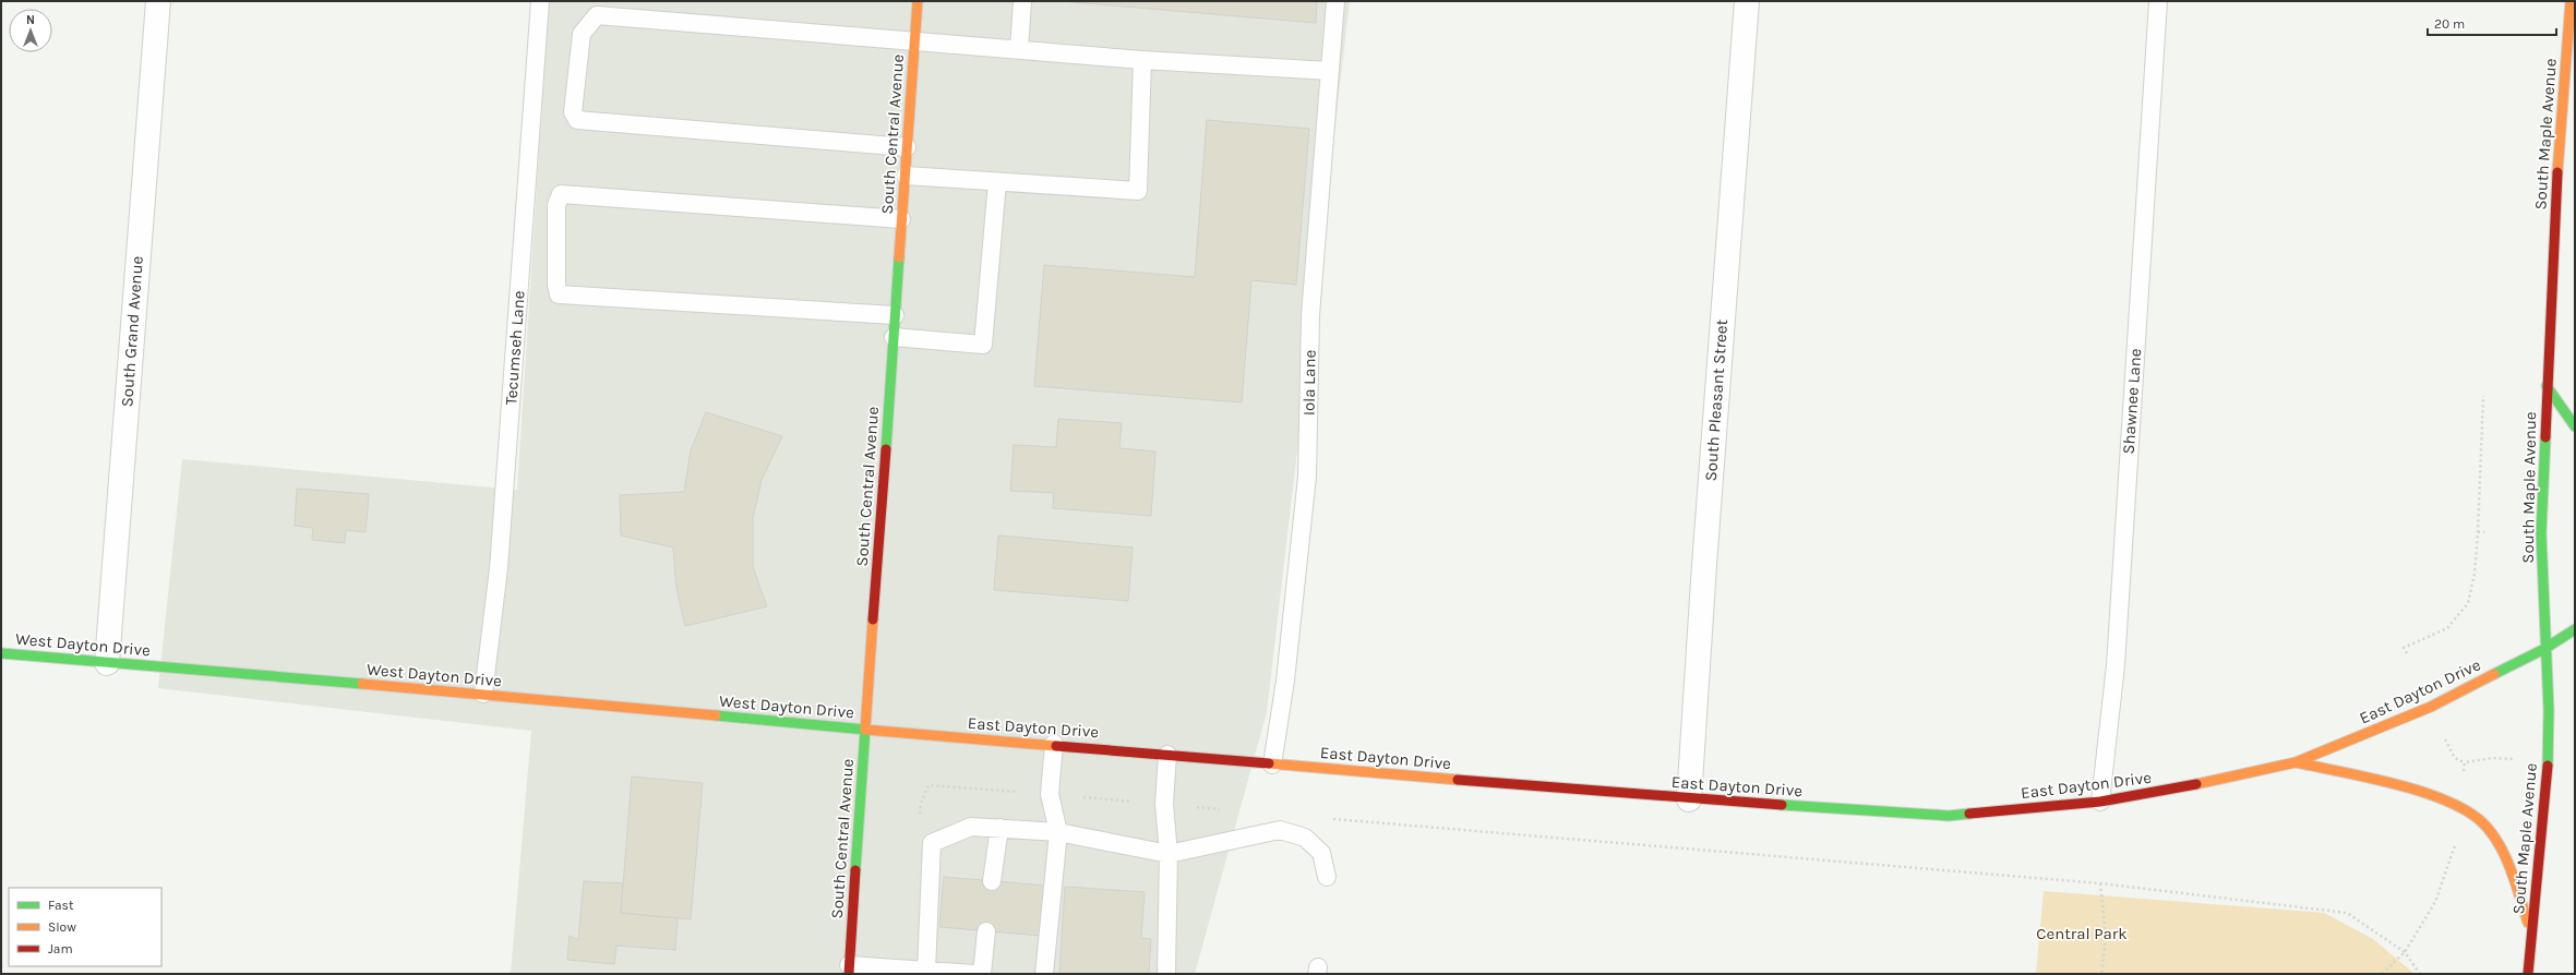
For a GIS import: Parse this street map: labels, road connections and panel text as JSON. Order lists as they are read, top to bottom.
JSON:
{
  "streets": {
    "street": [
      "South Central Avenue",
      "South Maple Avenue",
      "South Grand Avenue",
      "South Pleasant Street",
      "West Dayton Drive",
      "East Dayton Drive"
    ],
    "lane": ["Tecumseh Lane", "Iola Lane", "Shawnee Lane"]
  },
  "crossings": [
    ["South Central Avenue", "West Dayton Drive"],
    ["South Central Avenue", "East Dayton Drive"],
    ["South Maple Avenue", "East Dayton Drive"],
    ["South Grand Avenue", "West Dayton Drive"],
    ["Tecumseh Lane", "West Dayton Drive"],
    ["Iola Lane", "East Dayton Drive"],
    ["South Pleasant Street", "East Dayton Drive"],
    ["Shawnee Lane", "East Dayton Drive"],
    ["West Dayton Drive", "East Dayton Drive"]
  ],
  "parks": ["Central Park"],
  "legend": ["Fast", "Slow", "Jam"],
  "scale_bar": "20 m",
  "north": "top"
}
